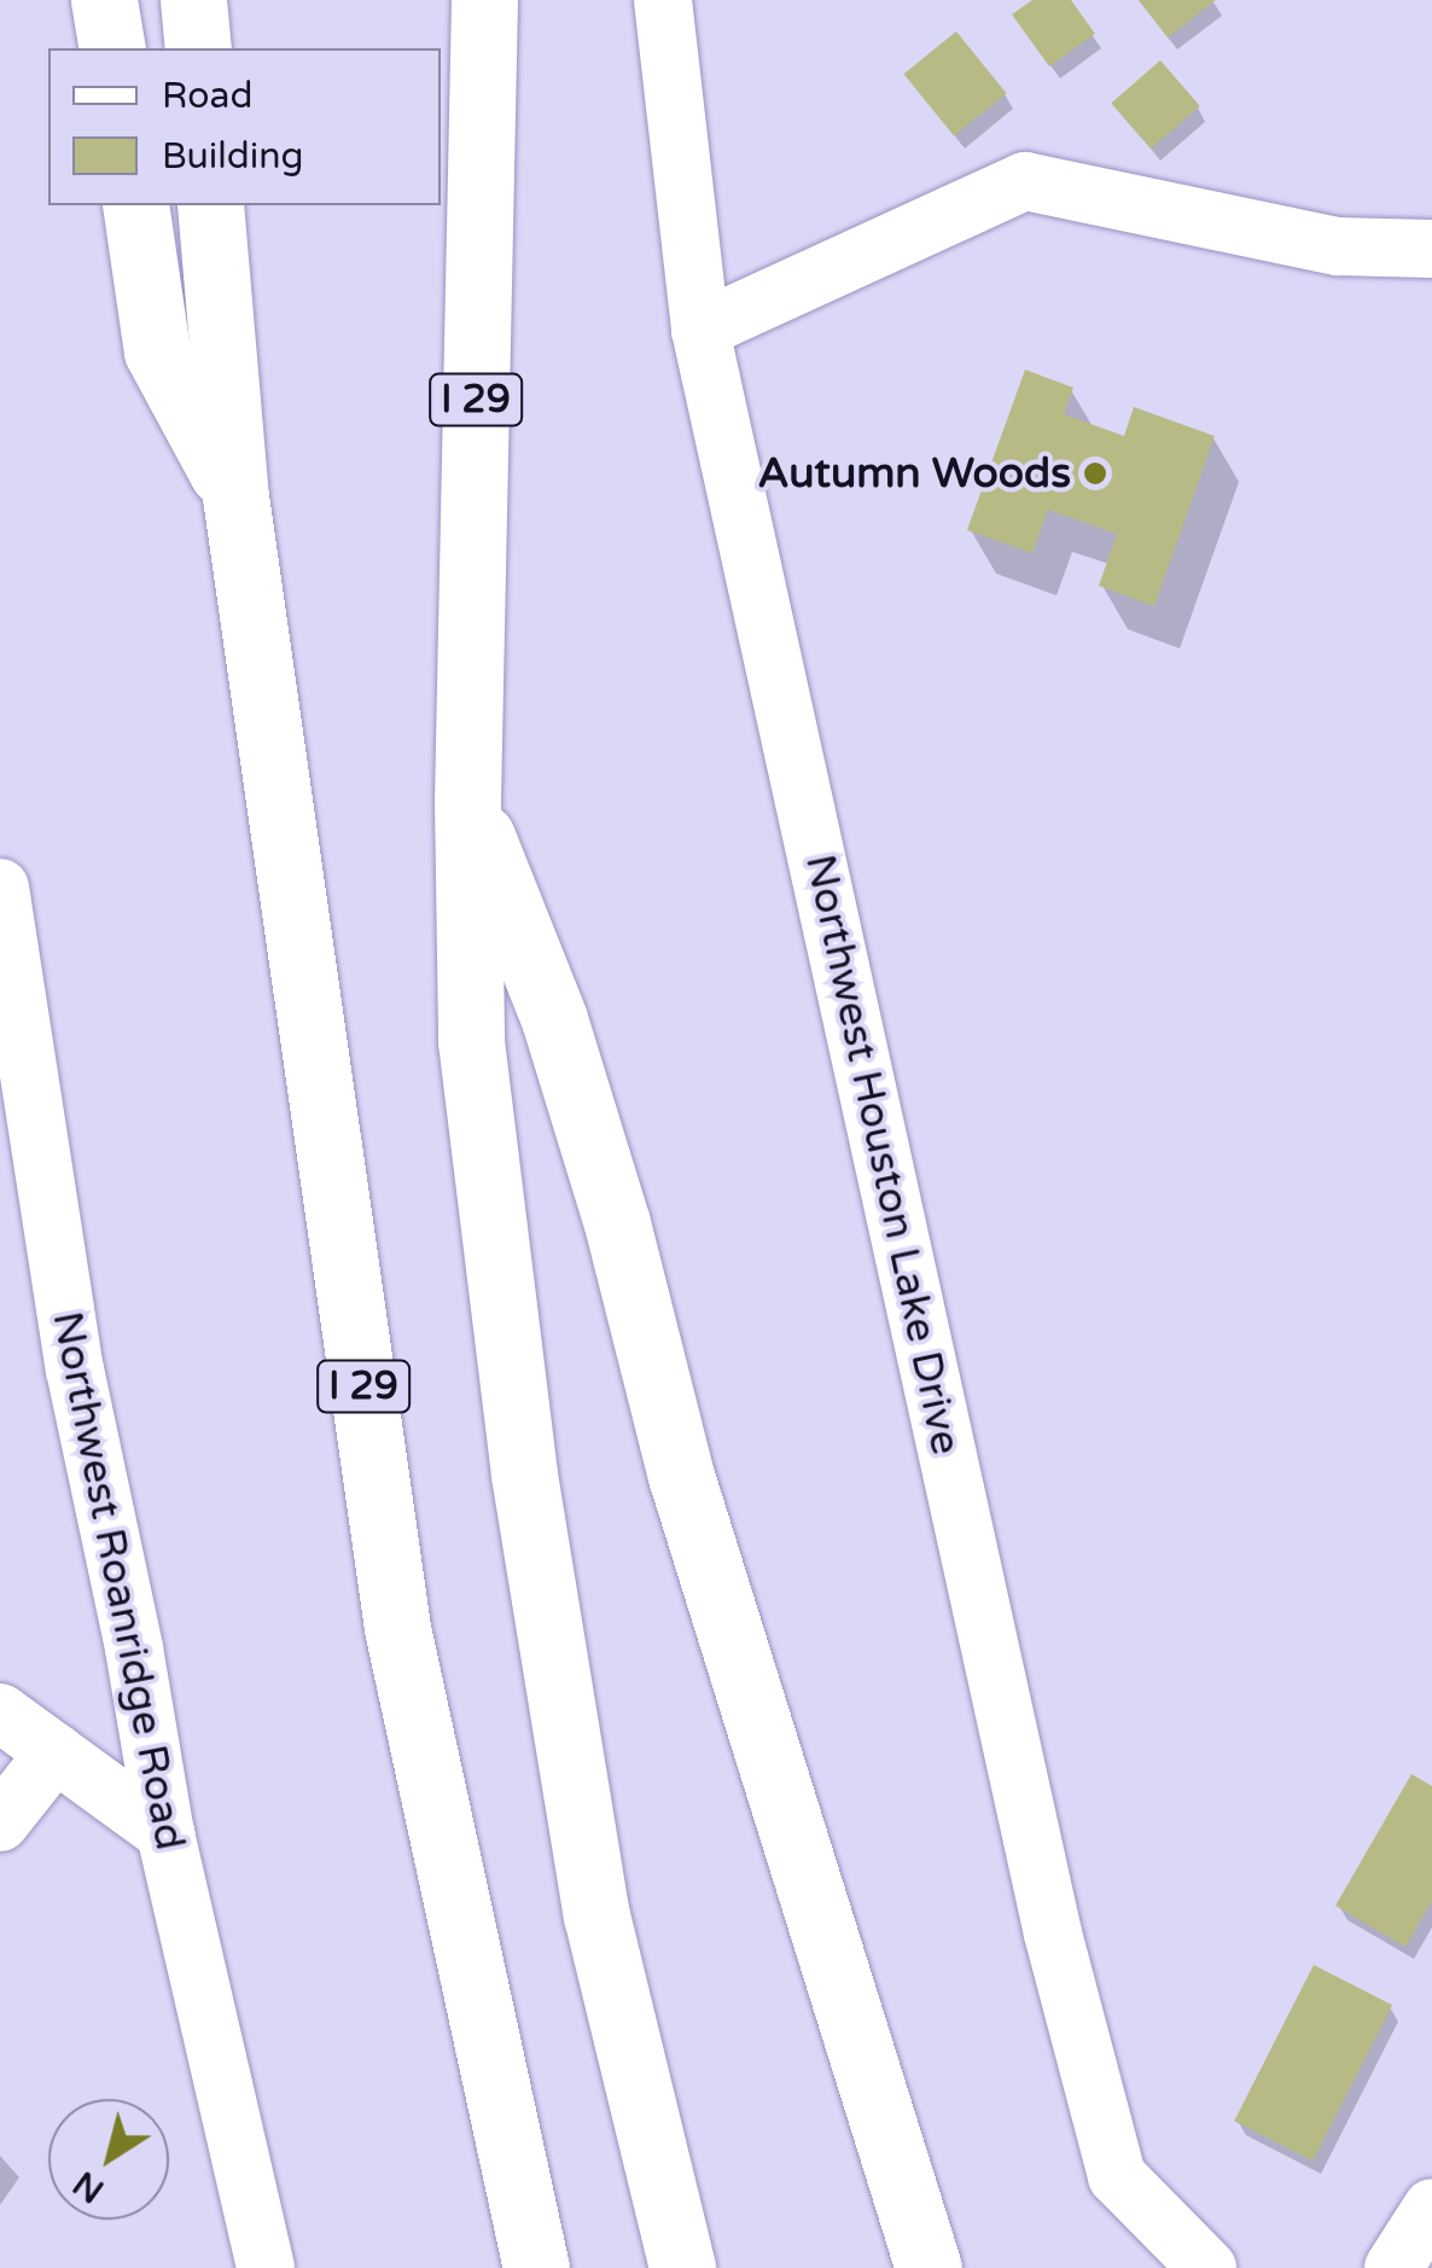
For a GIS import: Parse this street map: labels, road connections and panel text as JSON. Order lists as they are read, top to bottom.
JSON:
{
  "streets": {
    "highway": ["I 29"],
    "street": ["Northwest Houston Lake Drive", "Northwest Roanridge Road"]
  },
  "places": ["Autumn Woods"],
  "legend": ["Road", "Building"],
  "north": "bottom left"
}
